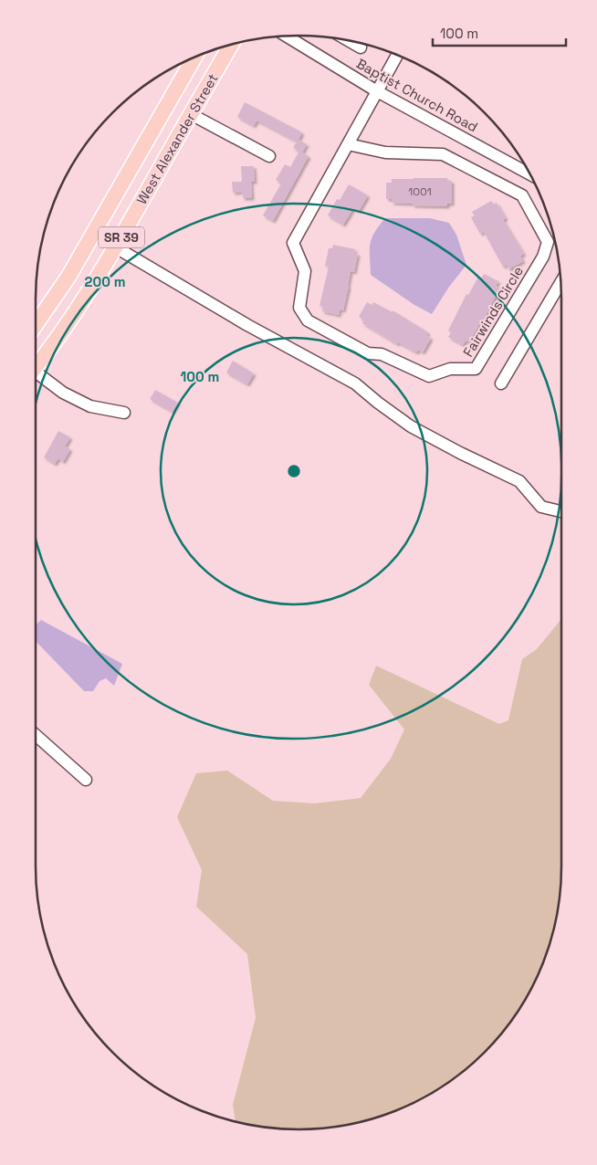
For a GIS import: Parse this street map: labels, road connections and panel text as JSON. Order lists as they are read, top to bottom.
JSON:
{
  "streets": {
    "main road": ["West Alexander Street", "SR 39"],
    "street": ["Baptist Church Road", "Fairwinds Circle"]
  },
  "crossings": [
    ["Baptist Church Road", "Fairwinds Circle"]
  ],
  "house_numbers": ["1001"],
  "scale_bar": "100 m",
  "rings": ["200 m", "100 m"]
}
